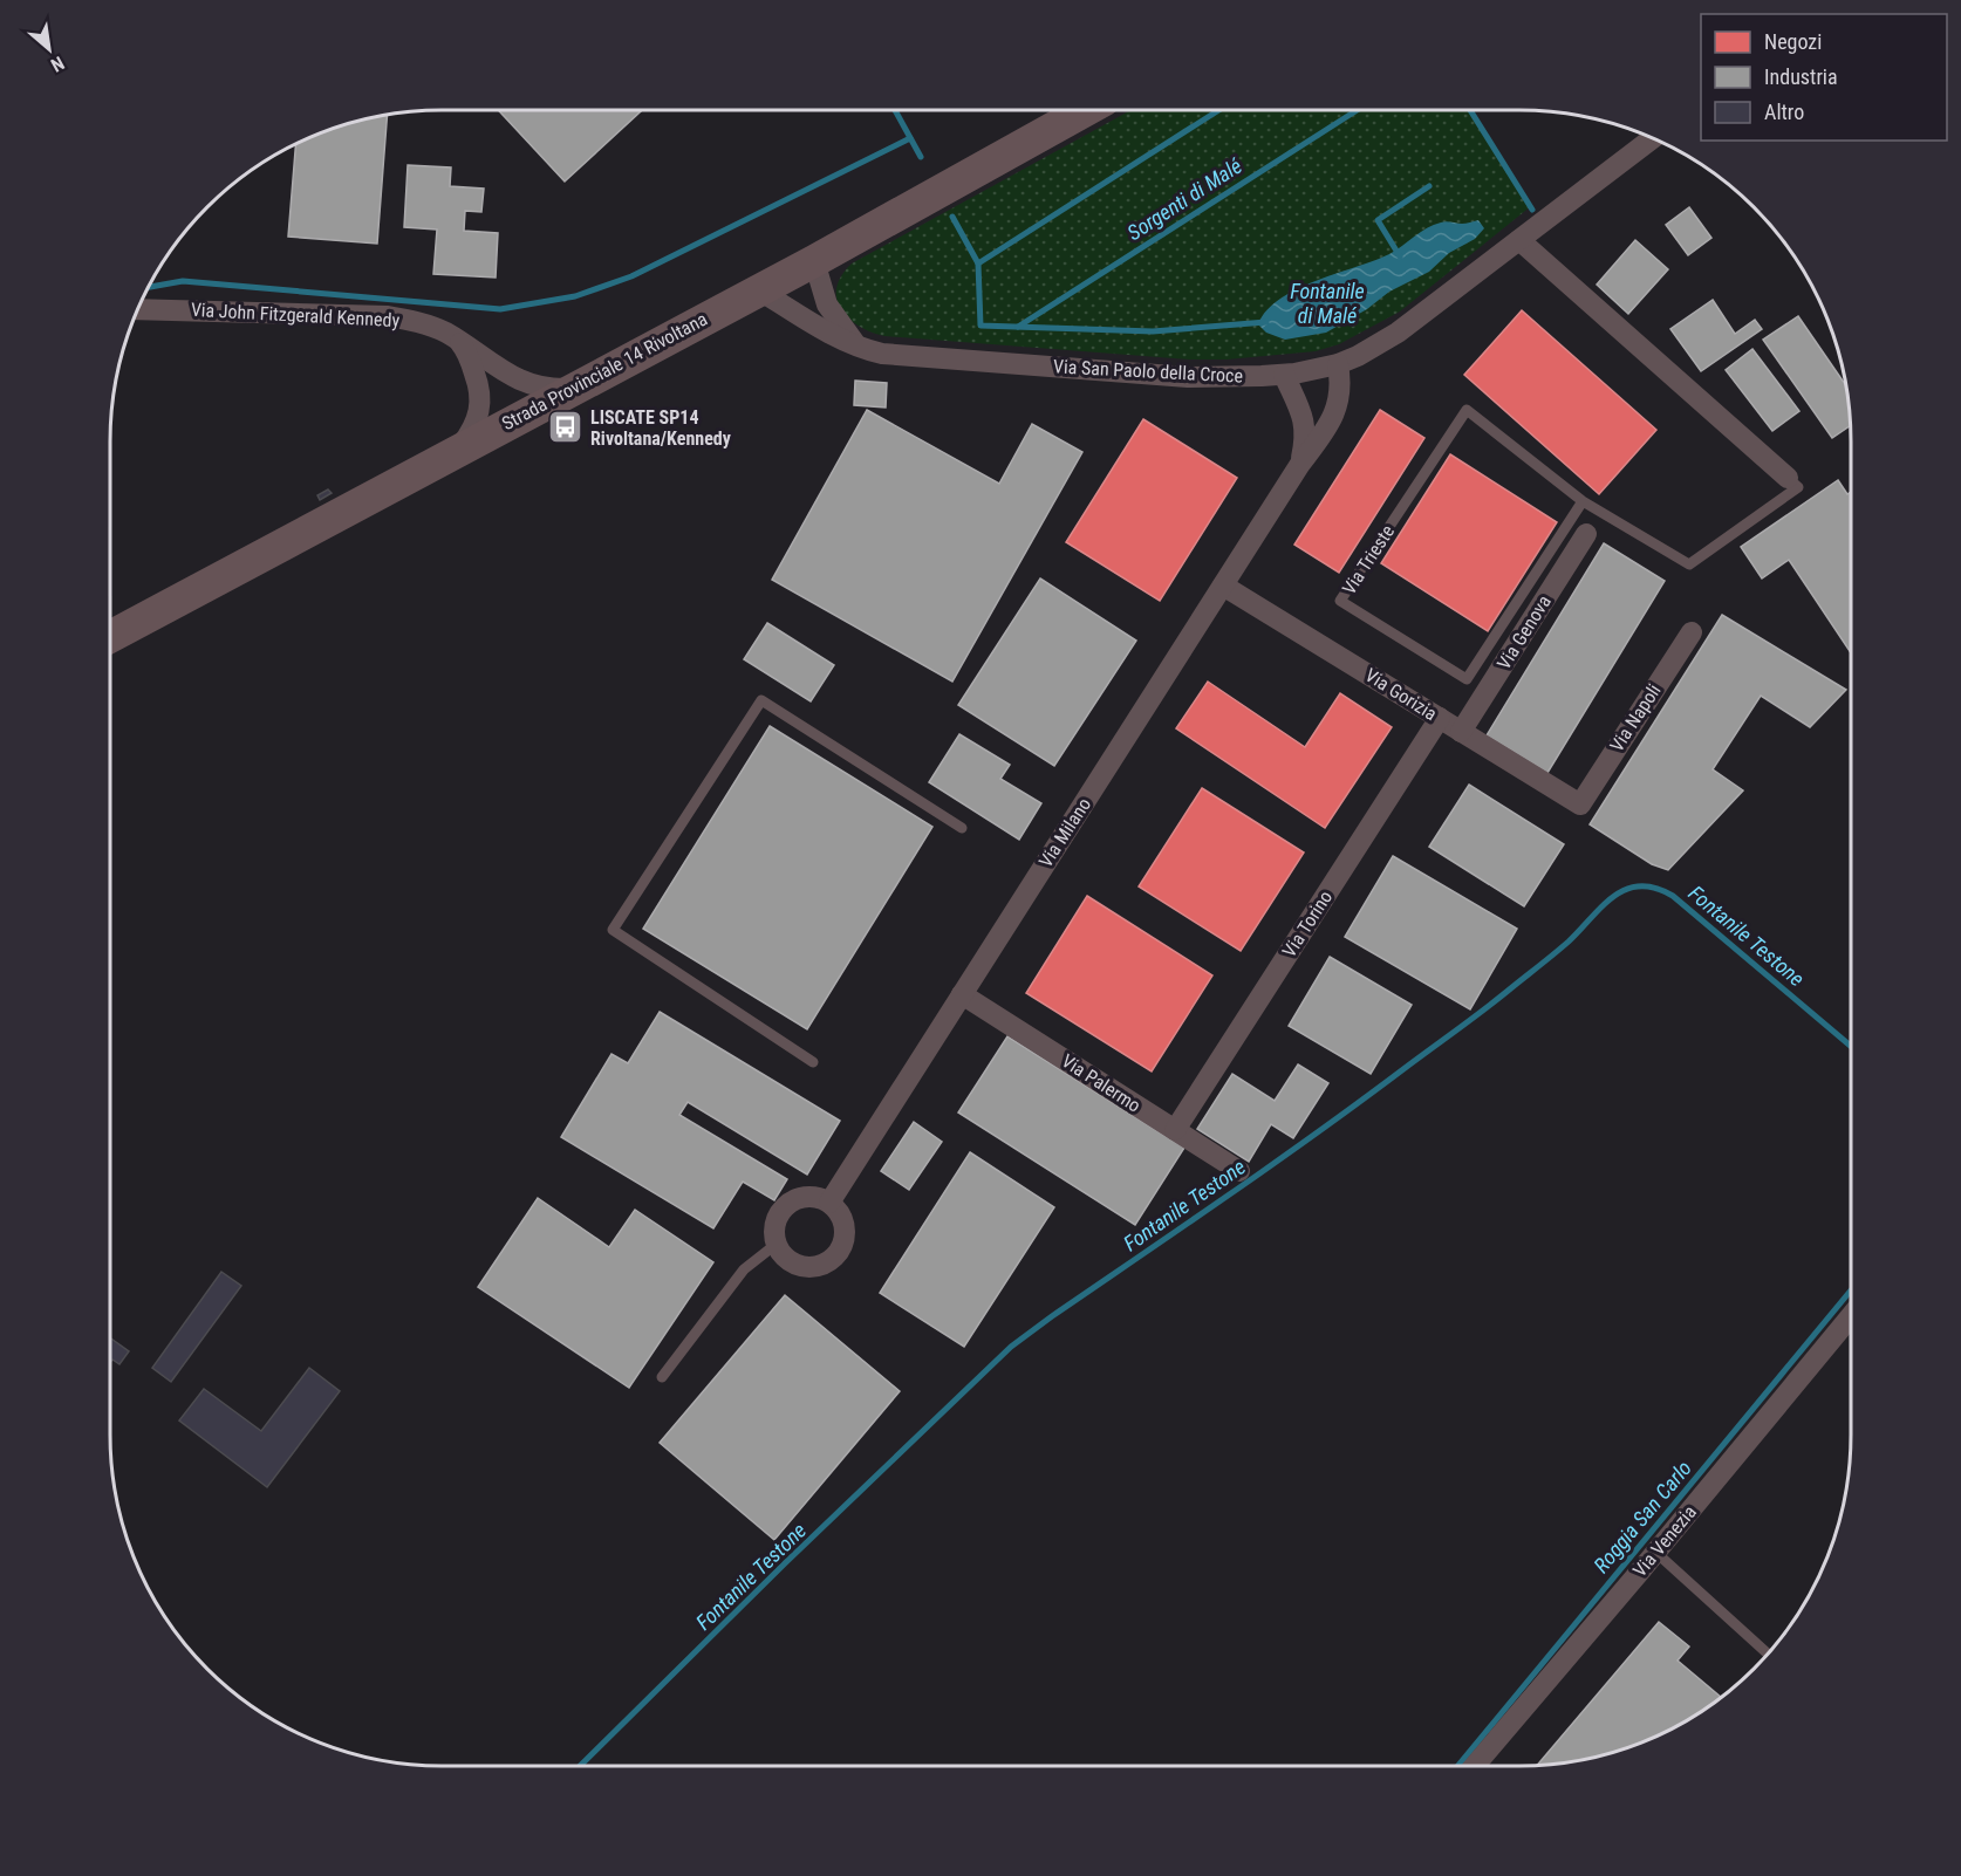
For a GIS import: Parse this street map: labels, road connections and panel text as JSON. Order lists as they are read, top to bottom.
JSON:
{
  "streets": {
    "main road": ["Strada Provinciale 14 Rivoltana"],
    "street": [
      "Via John Fitzgerald Kennedy",
      "Via San Paolo della Croce",
      "Via Trieste",
      "Via Genova",
      "Via Gorizia",
      "Via Napoli",
      "Via Milano",
      "Via Torino",
      "Via Palermo",
      "Via Venezia"
    ]
  },
  "crossings": [
    ["Via John Fitzgerald Kennedy", "Strada Provinciale 14 Rivoltana"],
    ["Strada Provinciale 14 Rivoltana", "Via San Paolo della Croce"],
    ["Via San Paolo della Croce", "Via Trieste"],
    ["Via San Paolo della Croce", "Via Milano"],
    ["Via Genova", "Via Gorizia"],
    ["Via Gorizia", "Via Napoli"],
    ["Via Gorizia", "Via Milano"],
    ["Via Gorizia", "Via Torino"],
    ["Via Milano", "Via Palermo"],
    ["Via Torino", "Via Palermo"]
  ],
  "water": [
    "Sorgenti di Malé",
    "Fontanile di Malé",
    "Fontanile Testone",
    "Roggia San Carlo"
  ],
  "places": {
    "bus stop": ["LISCATE SP14 Rivoltana/Kennedy"]
  },
  "legend": ["Negozi", "Industria", "Altro"],
  "north": "bottom right"
}
